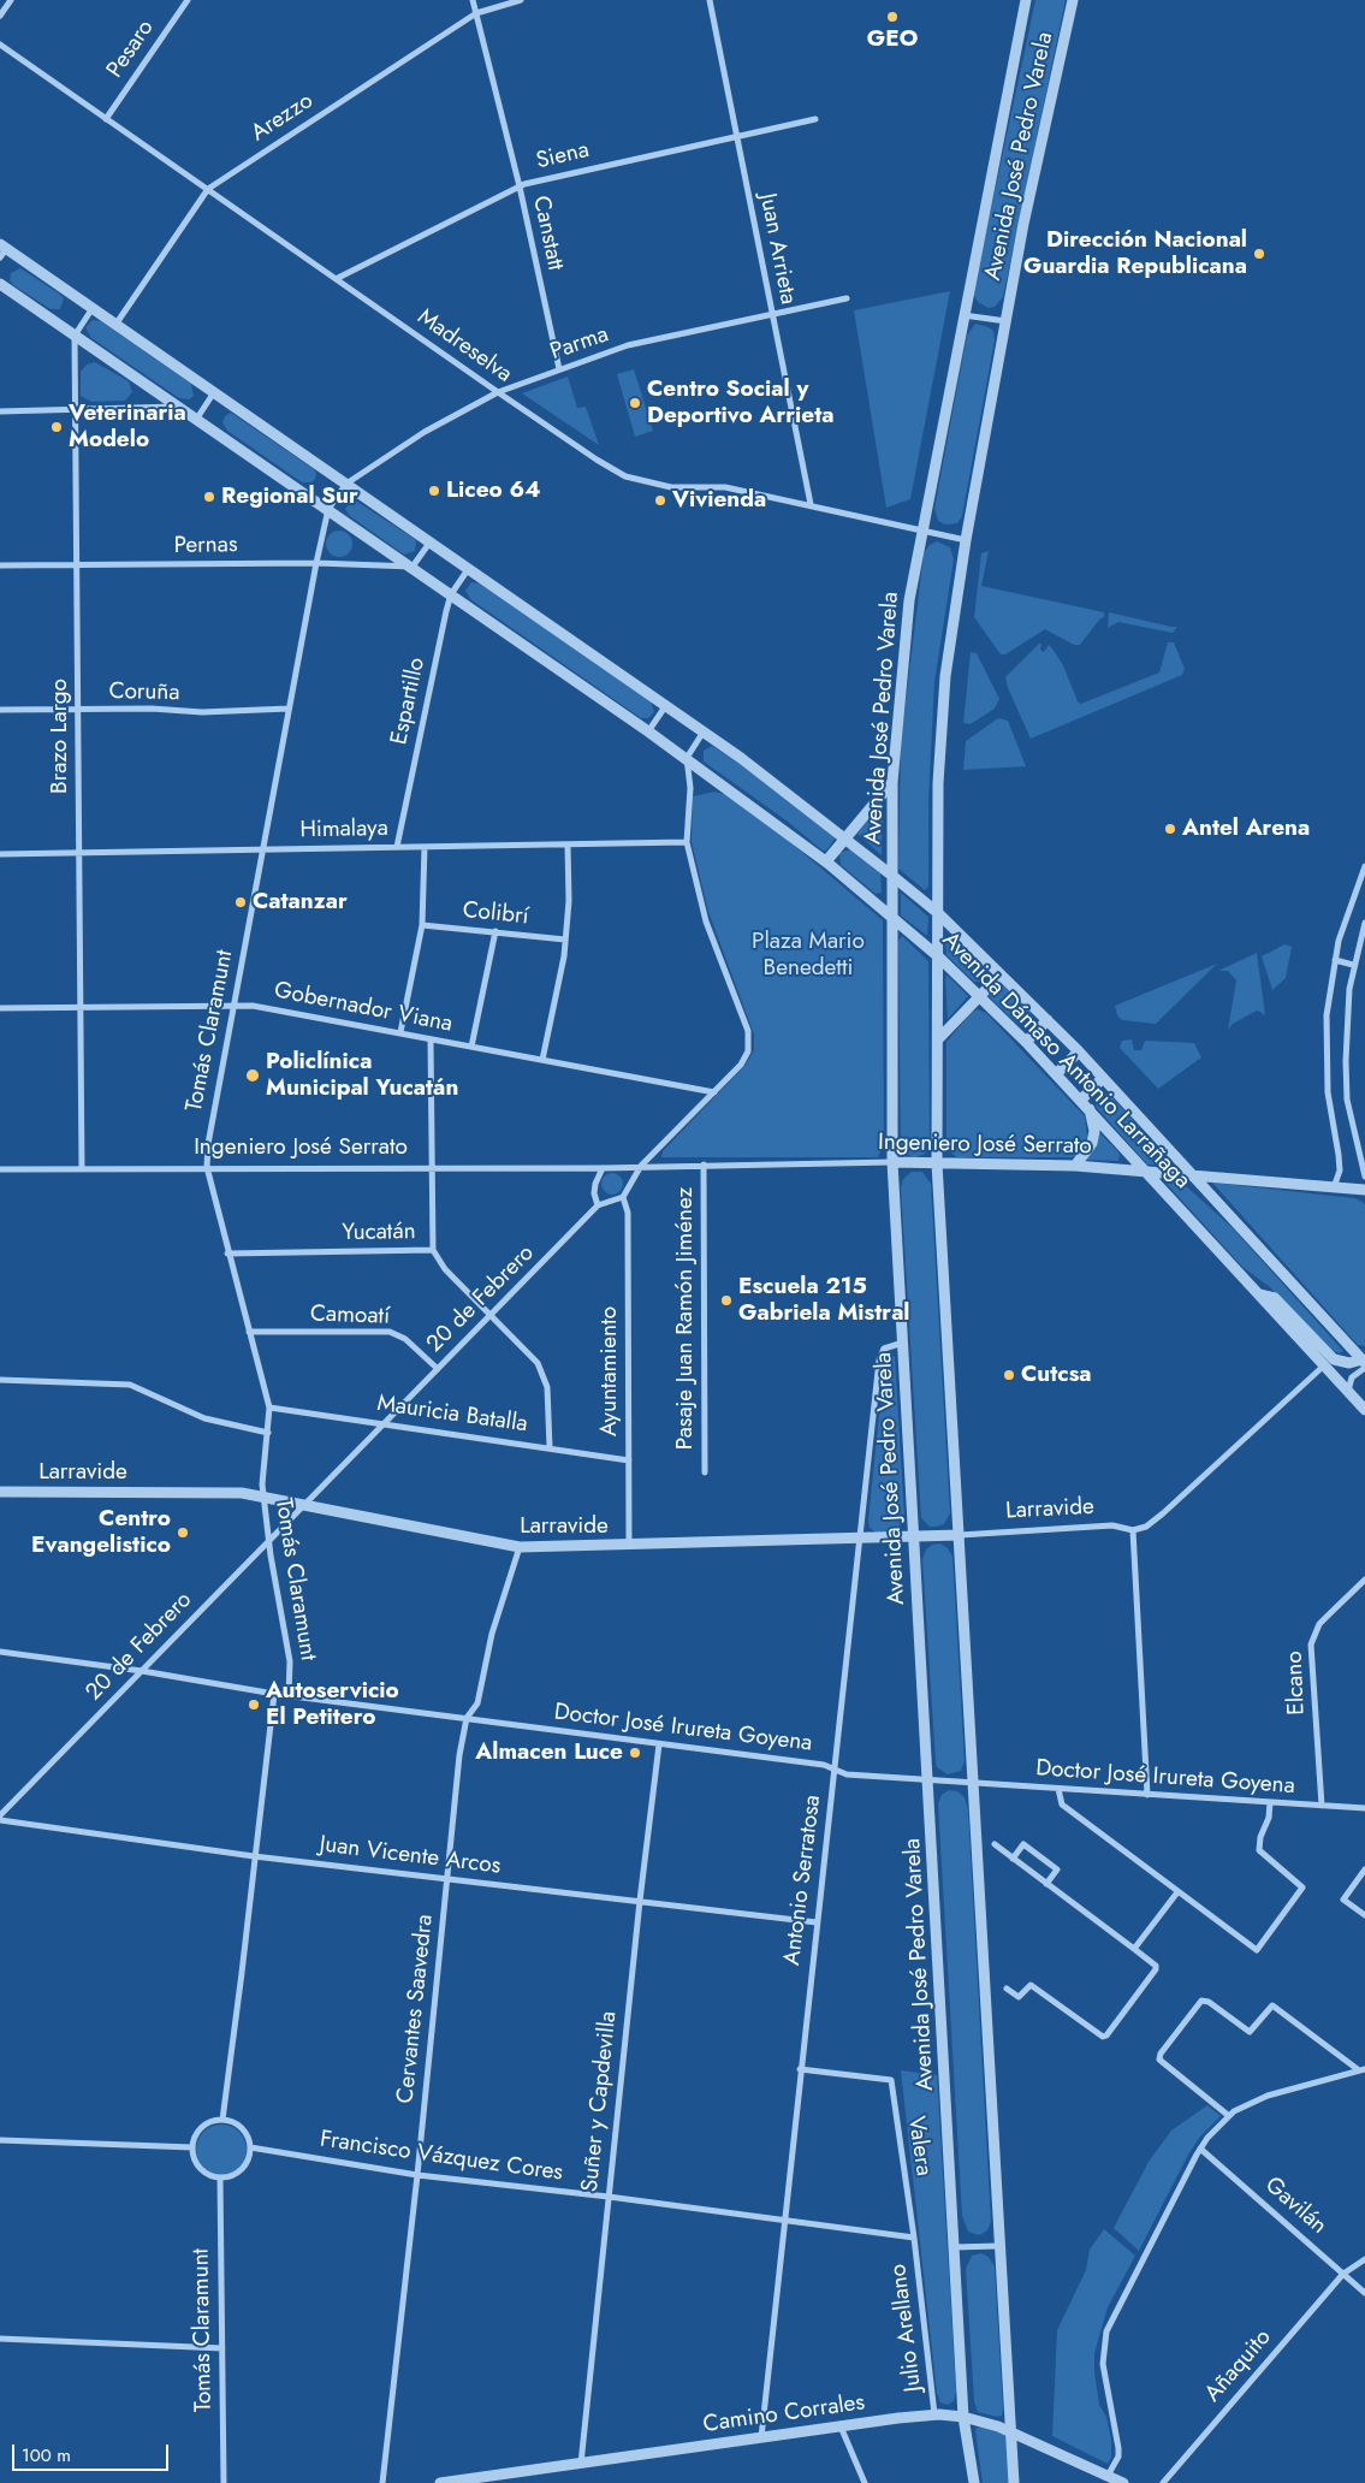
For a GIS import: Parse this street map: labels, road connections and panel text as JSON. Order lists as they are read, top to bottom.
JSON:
{
  "streets": {
    "street": [
      "Pesaro",
      "Arezzo",
      "Siena",
      "Avenida José Pedro Varela",
      "Canstatt",
      "Juan Arrieta",
      "Parma",
      "Madreselva",
      "Pernas",
      "Coruña",
      "Espartillo",
      "Brazo Largo",
      "Himalaya",
      "Colibrí",
      "Gobernador Viana",
      "Tomás Claramunt",
      "Avenida Dámaso Antonio Larrañaga",
      "Ingeniero José Serrato",
      "Yucatán",
      "20 de Febrero",
      "Camoatí",
      "Pasaje Juan Ramón Jiménez",
      "Ayuntamiento",
      "Mauricia Batalla",
      "Larravide",
      "Elcano",
      "Doctor José Irureta Goyena",
      "Juan Vicente Arcos",
      "Antonio Serratosa",
      "Cervantes Saavedra",
      "Suñer y Capdevilla",
      "Valera",
      "Francisco Vázquez Cores",
      "Gavilán",
      "Julio Arellano",
      "Añaquito",
      "Camino Corrales"
    ]
  },
  "crossings": [
    ["Pesaro", "Madreselva"],
    ["Arezzo", "Canstatt"],
    ["Arezzo", "Madreselva"],
    ["Arezzo", "Avenida Dámaso Antonio Larrañaga"],
    ["Siena", "Canstatt"],
    ["Siena", "Juan Arrieta"],
    ["Siena", "Madreselva"],
    ["Avenida José Pedro Varela", "Madreselva"],
    ["Avenida José Pedro Varela", "Avenida Dámaso Antonio Larrañaga"],
    ["Avenida José Pedro Varela", "Ingeniero José Serrato"],
    ["Avenida José Pedro Varela", "Larravide"],
    ["Avenida José Pedro Varela", "Doctor José Irureta Goyena"],
    ["Avenida José Pedro Varela", "Antonio Serratosa"],
    ["Avenida José Pedro Varela", "Camino Corrales"],
    ["Canstatt", "Parma"],
    ["Juan Arrieta", "Parma"],
    ["Juan Arrieta", "Madreselva"],
    ["Parma", "Madreselva"],
    ["Parma", "Tomás Claramunt"],
    ["Parma", "Avenida Dámaso Antonio Larrañaga"],
    ["Pernas", "Brazo Largo"],
    ["Pernas", "Tomás Claramunt"],
    ["Pernas", "Avenida Dámaso Antonio Larrañaga"],
    ["Coruña", "Brazo Largo"],
    ["Coruña", "Tomás Claramunt"],
    ["Espartillo", "Himalaya"],
    ["Espartillo", "Avenida Dámaso Antonio Larrañaga"],
    ["Brazo Largo", "Himalaya"],
    ["Brazo Largo", "Gobernador Viana"],
    ["Brazo Largo", "Avenida Dámaso Antonio Larrañaga"],
    ["Brazo Largo", "Ingeniero José Serrato"],
    ["Himalaya", "Tomás Claramunt"],
    ["Gobernador Viana", "Tomás Claramunt"],
    ["Tomás Claramunt", "Avenida Dámaso Antonio Larrañaga"],
    ["Tomás Claramunt", "Ingeniero José Serrato"],
    ["Tomás Claramunt", "Yucatán"],
    ["Tomás Claramunt", "20 de Febrero"],
    ["Tomás Claramunt", "Camoatí"],
    ["Tomás Claramunt", "Mauricia Batalla"],
    ["Tomás Claramunt", "Larravide"],
    ["Tomás Claramunt", "Doctor José Irureta Goyena"],
    ["Tomás Claramunt", "Francisco Vázquez Cores"],
    ["Avenida Dámaso Antonio Larrañaga", "Ingeniero José Serrato"],
    ["Ingeniero José Serrato", "Pasaje Juan Ramón Jiménez"],
    ["Yucatán", "20 de Febrero"],
    ["Yucatán", "Mauricia Batalla"],
    ["20 de Febrero", "Camoatí"],
    ["20 de Febrero", "Ayuntamiento"],
    ["20 de Febrero", "Mauricia Batalla"],
    ["20 de Febrero", "Larravide"],
    ["20 de Febrero", "Doctor José Irureta Goyena"],
    ["Ayuntamiento", "Mauricia Batalla"],
    ["Ayuntamiento", "Larravide"],
    ["Larravide", "Antonio Serratosa"],
    ["Larravide", "Cervantes Saavedra"],
    ["Elcano", "Doctor José Irureta Goyena"],
    ["Doctor José Irureta Goyena", "Antonio Serratosa"],
    ["Doctor José Irureta Goyena", "Cervantes Saavedra"],
    ["Doctor José Irureta Goyena", "Suñer y Capdevilla"],
    ["Juan Vicente Arcos", "Antonio Serratosa"],
    ["Juan Vicente Arcos", "Cervantes Saavedra"],
    ["Juan Vicente Arcos", "Suñer y Capdevilla"],
    ["Antonio Serratosa", "Valera"],
    ["Antonio Serratosa", "Francisco Vázquez Cores"],
    ["Antonio Serratosa", "Camino Corrales"],
    ["Cervantes Saavedra", "Francisco Vázquez Cores"],
    ["Suñer y Capdevilla", "Francisco Vázquez Cores"],
    ["Suñer y Capdevilla", "Camino Corrales"],
    ["Valera", "Francisco Vázquez Cores"],
    ["Valera", "Julio Arellano"],
    ["Francisco Vázquez Cores", "Julio Arellano"],
    ["Gavilán", "Añaquito"],
    ["Julio Arellano", "Camino Corrales"]
  ],
  "parks": ["Plaza Mario Benedetti"],
  "places": [
    "GEO",
    "Dirección Nacional Guardia Republicana",
    "Centro Social y Deportivo Arrieta",
    "Veterinaria Modelo",
    "Liceo 64",
    "Regional Sur",
    "Vivienda",
    "Antel Arena",
    "Catanzar",
    "Policlínica Municipal Yucatán",
    "Escuela 215 Gabriela Mistral",
    "Cutcsa",
    "Centro Evangelistico",
    "Autoservicio El Petitero",
    "Almacen Luce"
  ],
  "scale_bar": "100 m"
}
